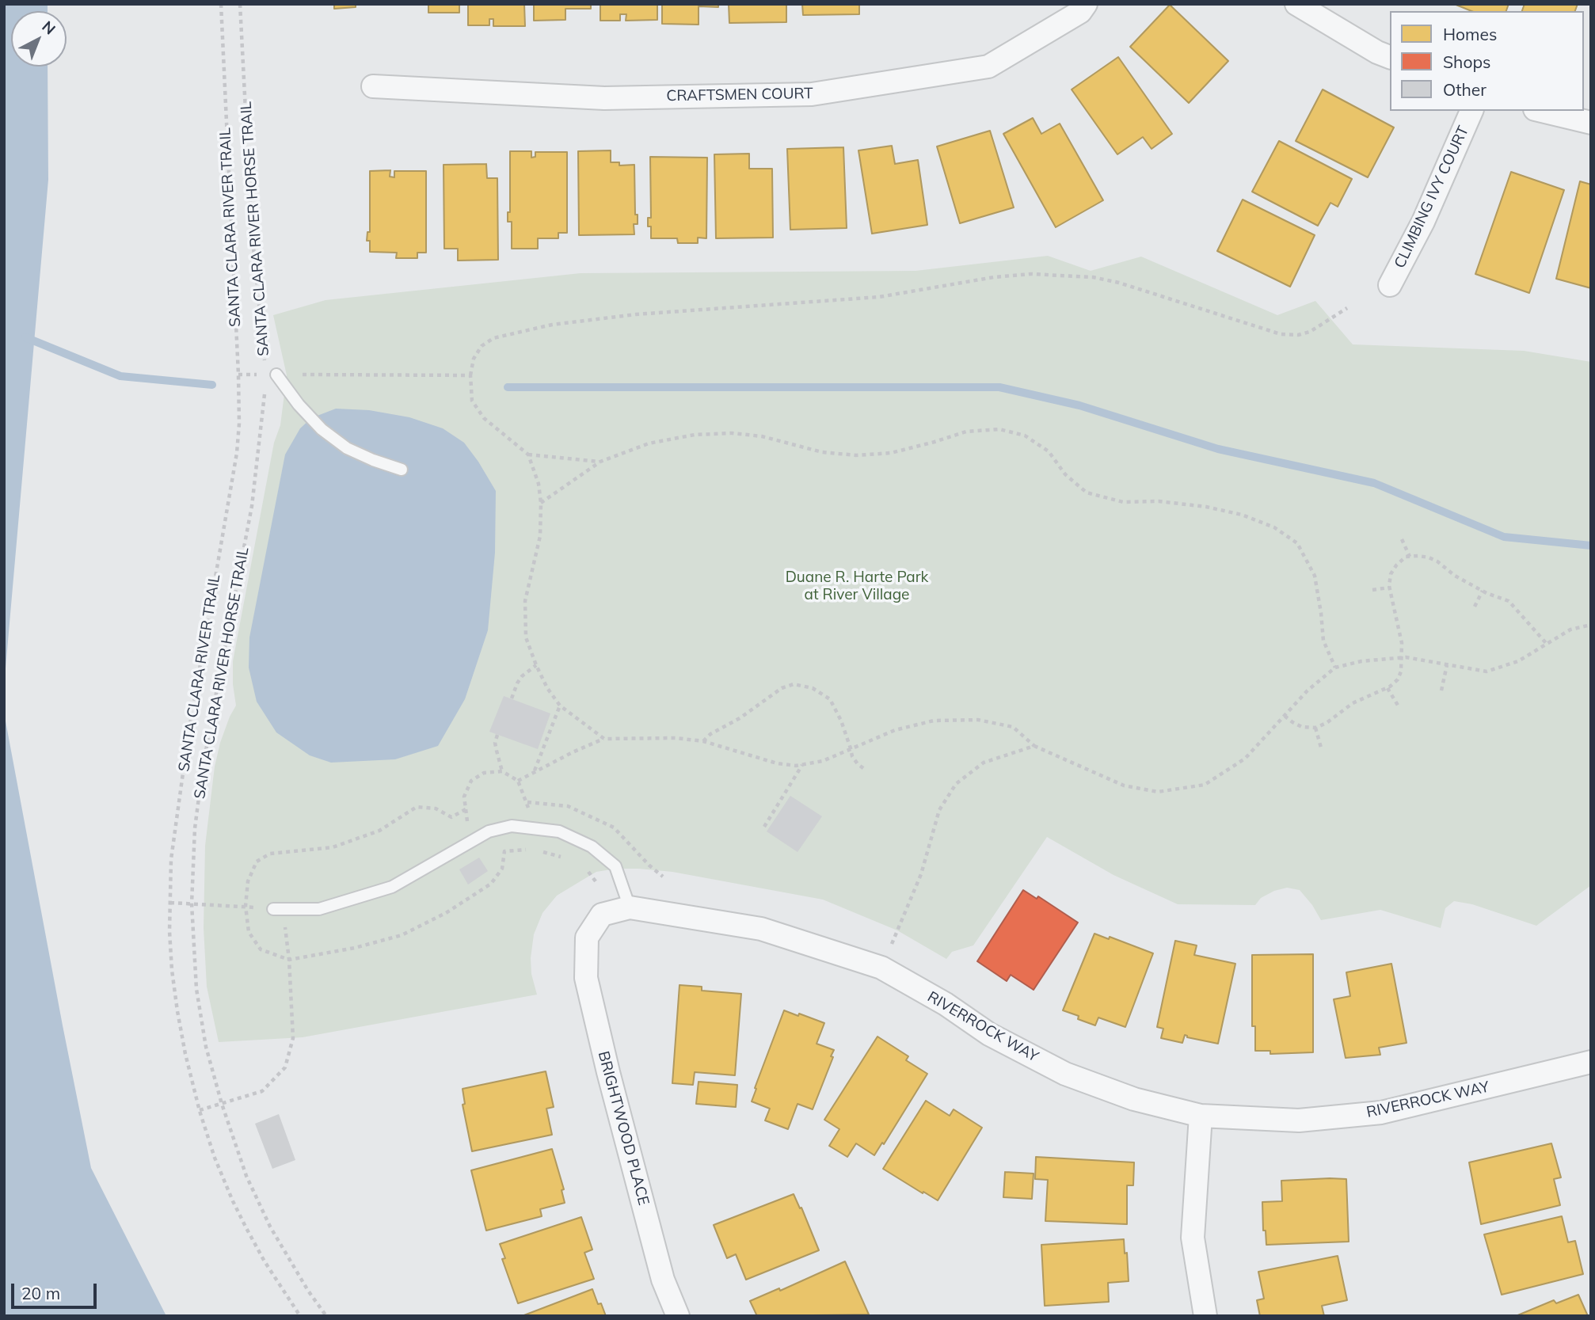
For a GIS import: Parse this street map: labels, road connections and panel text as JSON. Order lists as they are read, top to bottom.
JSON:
{
  "streets": {
    "street": [
      "CRAFTSMEN COURT",
      "CLIMBING IVY COURT",
      "RIVERROCK WAY",
      "BRIGHTWOOD PLACE"
    ],
    "path": ["SANTA CLARA RIVER TRAIL", "SANTA CLARA RIVER HORSE TRAIL"]
  },
  "crossings": [
    ["RIVERROCK WAY", "BRIGHTWOOD PLACE"]
  ],
  "parks": ["Duane R. Harte Park at River Village"],
  "legend": ["Homes", "Shops", "Other"],
  "scale_bar": "20 m",
  "north": "top right"
}
